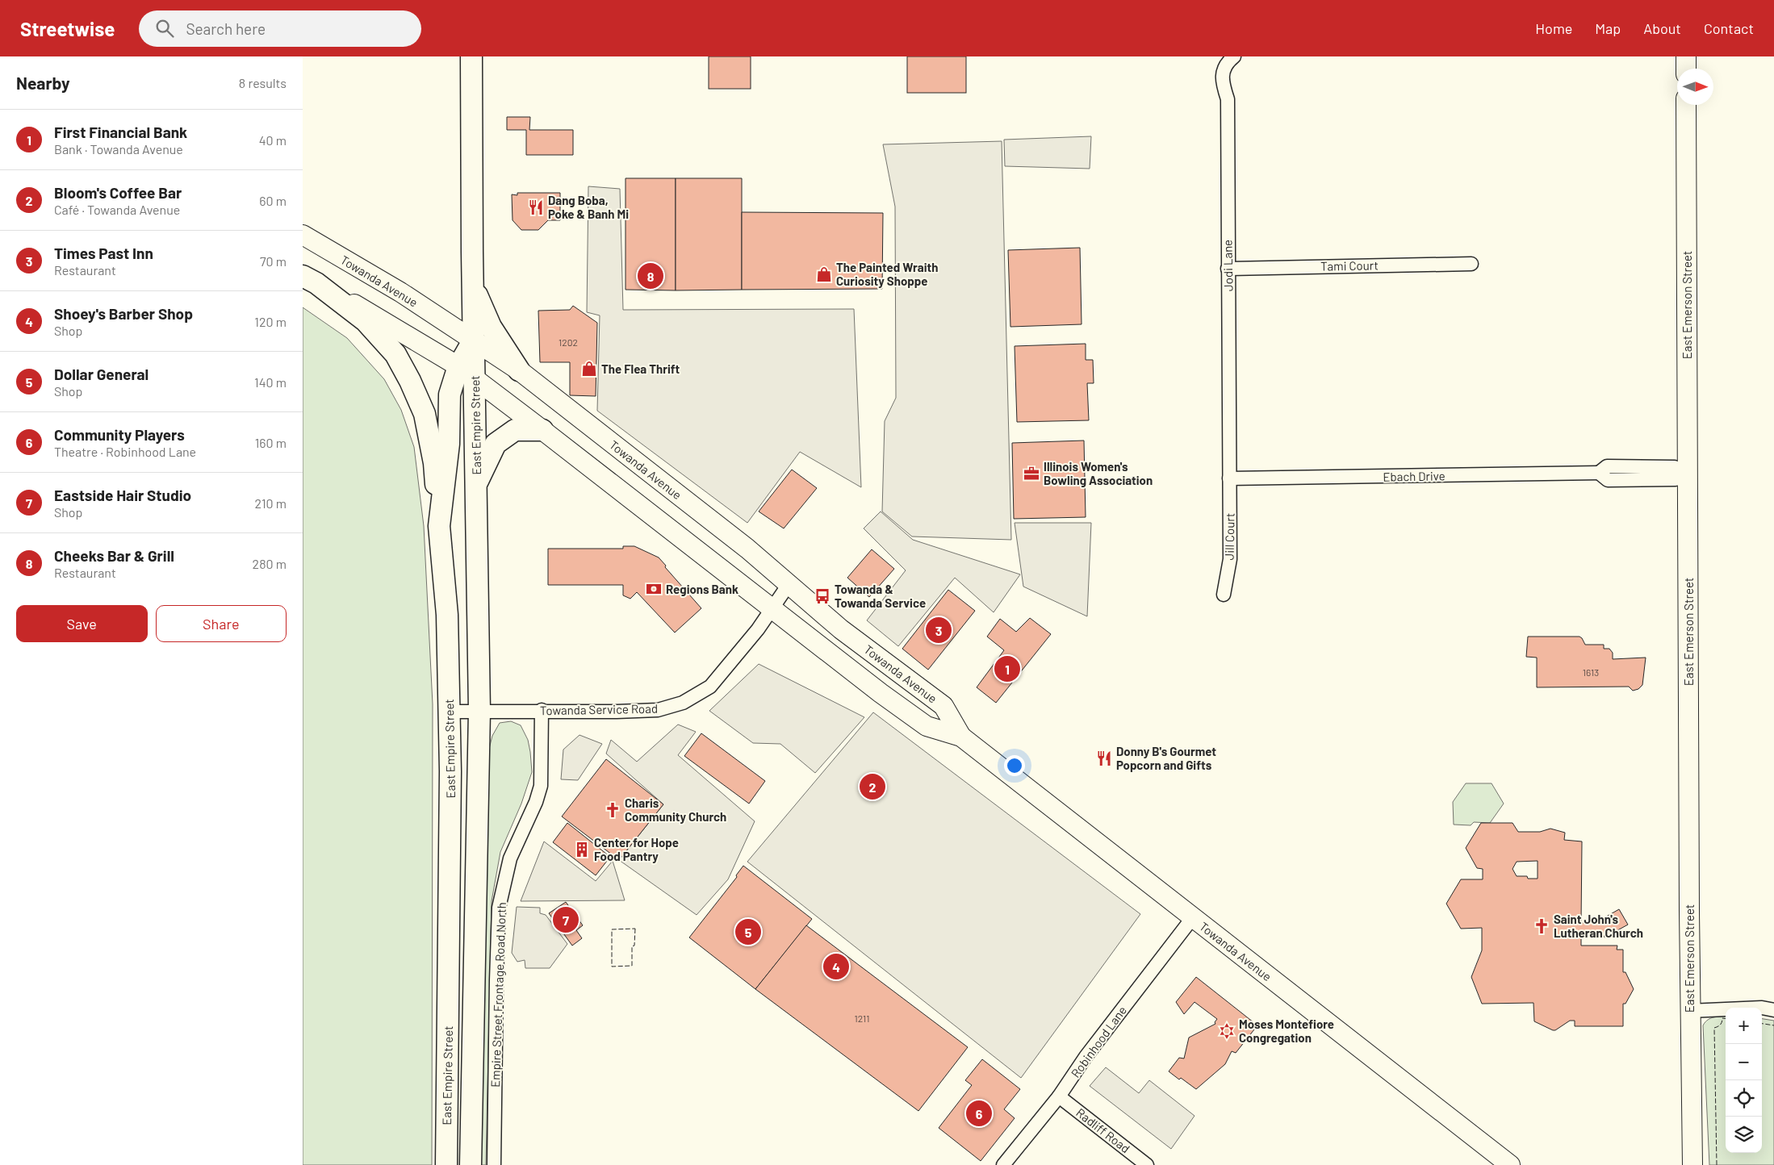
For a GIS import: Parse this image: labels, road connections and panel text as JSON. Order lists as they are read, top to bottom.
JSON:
{
  "streets": {
    "main road": ["Towanda Avenue", "East Emerson Street", "East Empire Street"],
    "street": [
      "Jodi Lane",
      "Tami Court",
      "Ebach Drive",
      "Jill Court",
      "Towanda Service Road",
      "Empire Street Frontage Road North",
      "Robinhood Lane",
      "Radliff Road"
    ]
  },
  "crossings": [
    ["Jodi Lane", "Tami Court"],
    ["Jodi Lane", "Ebach Drive"],
    ["Jodi Lane", "Jill Court"],
    ["Towanda Avenue", "East Empire Street"],
    ["Towanda Avenue", "Towanda Service Road"],
    ["Towanda Avenue", "Robinhood Lane"],
    ["East Emerson Street", "Ebach Drive"],
    ["East Empire Street", "Towanda Service Road"],
    ["Ebach Drive", "Jill Court"],
    ["Towanda Service Road", "Empire Street Frontage Road North"],
    ["Robinhood Lane", "Radliff Road"]
  ],
  "places": {
    "restaurant": ["Dang Boba, Poke & Banh Mi", "Donny B's Gourmet Popcorn and Gifts"],
    "shop": ["The Painted Wraith Curiosity Shoppe", "The Flea Thrift"],
    "office": ["Illinois Women's Bowling Association"],
    "bank": ["Regions Bank"],
    "bus stop": ["Towanda & Towanda Service"],
    "church": ["Charis Community Church", "Saint John's Lutheran Church"],
    "building": ["Center for Hope Food Pantry"],
    "synagogue": ["Moses Montefiore Congregation"]
  },
  "house_numbers": ["1202", "1613", "1211"],
  "north": "right",
  "page": {
    "header": "Streetwise",
    "search": "Search here",
    "nav": [
      "Home",
      "Map",
      "About",
      "Contact"
    ],
    "heading": ["Nearby", "8 results"],
    "list": [
      {
        "mark": "1",
        "name": "First Financial Bank",
        "note": "Bank · Towanda Avenue",
        "value": "40 m"
      },
      {
        "mark": "2",
        "name": "Bloom's Coffee Bar",
        "note": "Café · Towanda Avenue",
        "value": "60 m"
      },
      {
        "mark": "3",
        "name": "Times Past Inn",
        "note": "Restaurant",
        "value": "70 m"
      },
      {
        "mark": "4",
        "name": "Shoey's Barber Shop",
        "note": "Shop",
        "value": "120 m"
      },
      {
        "mark": "5",
        "name": "Dollar General",
        "note": "Shop",
        "value": "140 m"
      },
      {
        "mark": "6",
        "name": "Community Players",
        "note": "Theatre · Robinhood Lane",
        "value": "160 m"
      },
      {
        "mark": "7",
        "name": "Eastside Hair Studio",
        "note": "Shop",
        "value": "210 m"
      },
      {
        "mark": "8",
        "name": "Cheeks Bar & Grill",
        "note": "Restaurant",
        "value": "280 m"
      }
    ],
    "pins": [
      "8",
      "3",
      "1",
      "2",
      "7",
      "5",
      "4",
      "6"
    ],
    "buttons": ["Save", "Share"],
    "map_buttons": ["+", "−"]
  }
}
